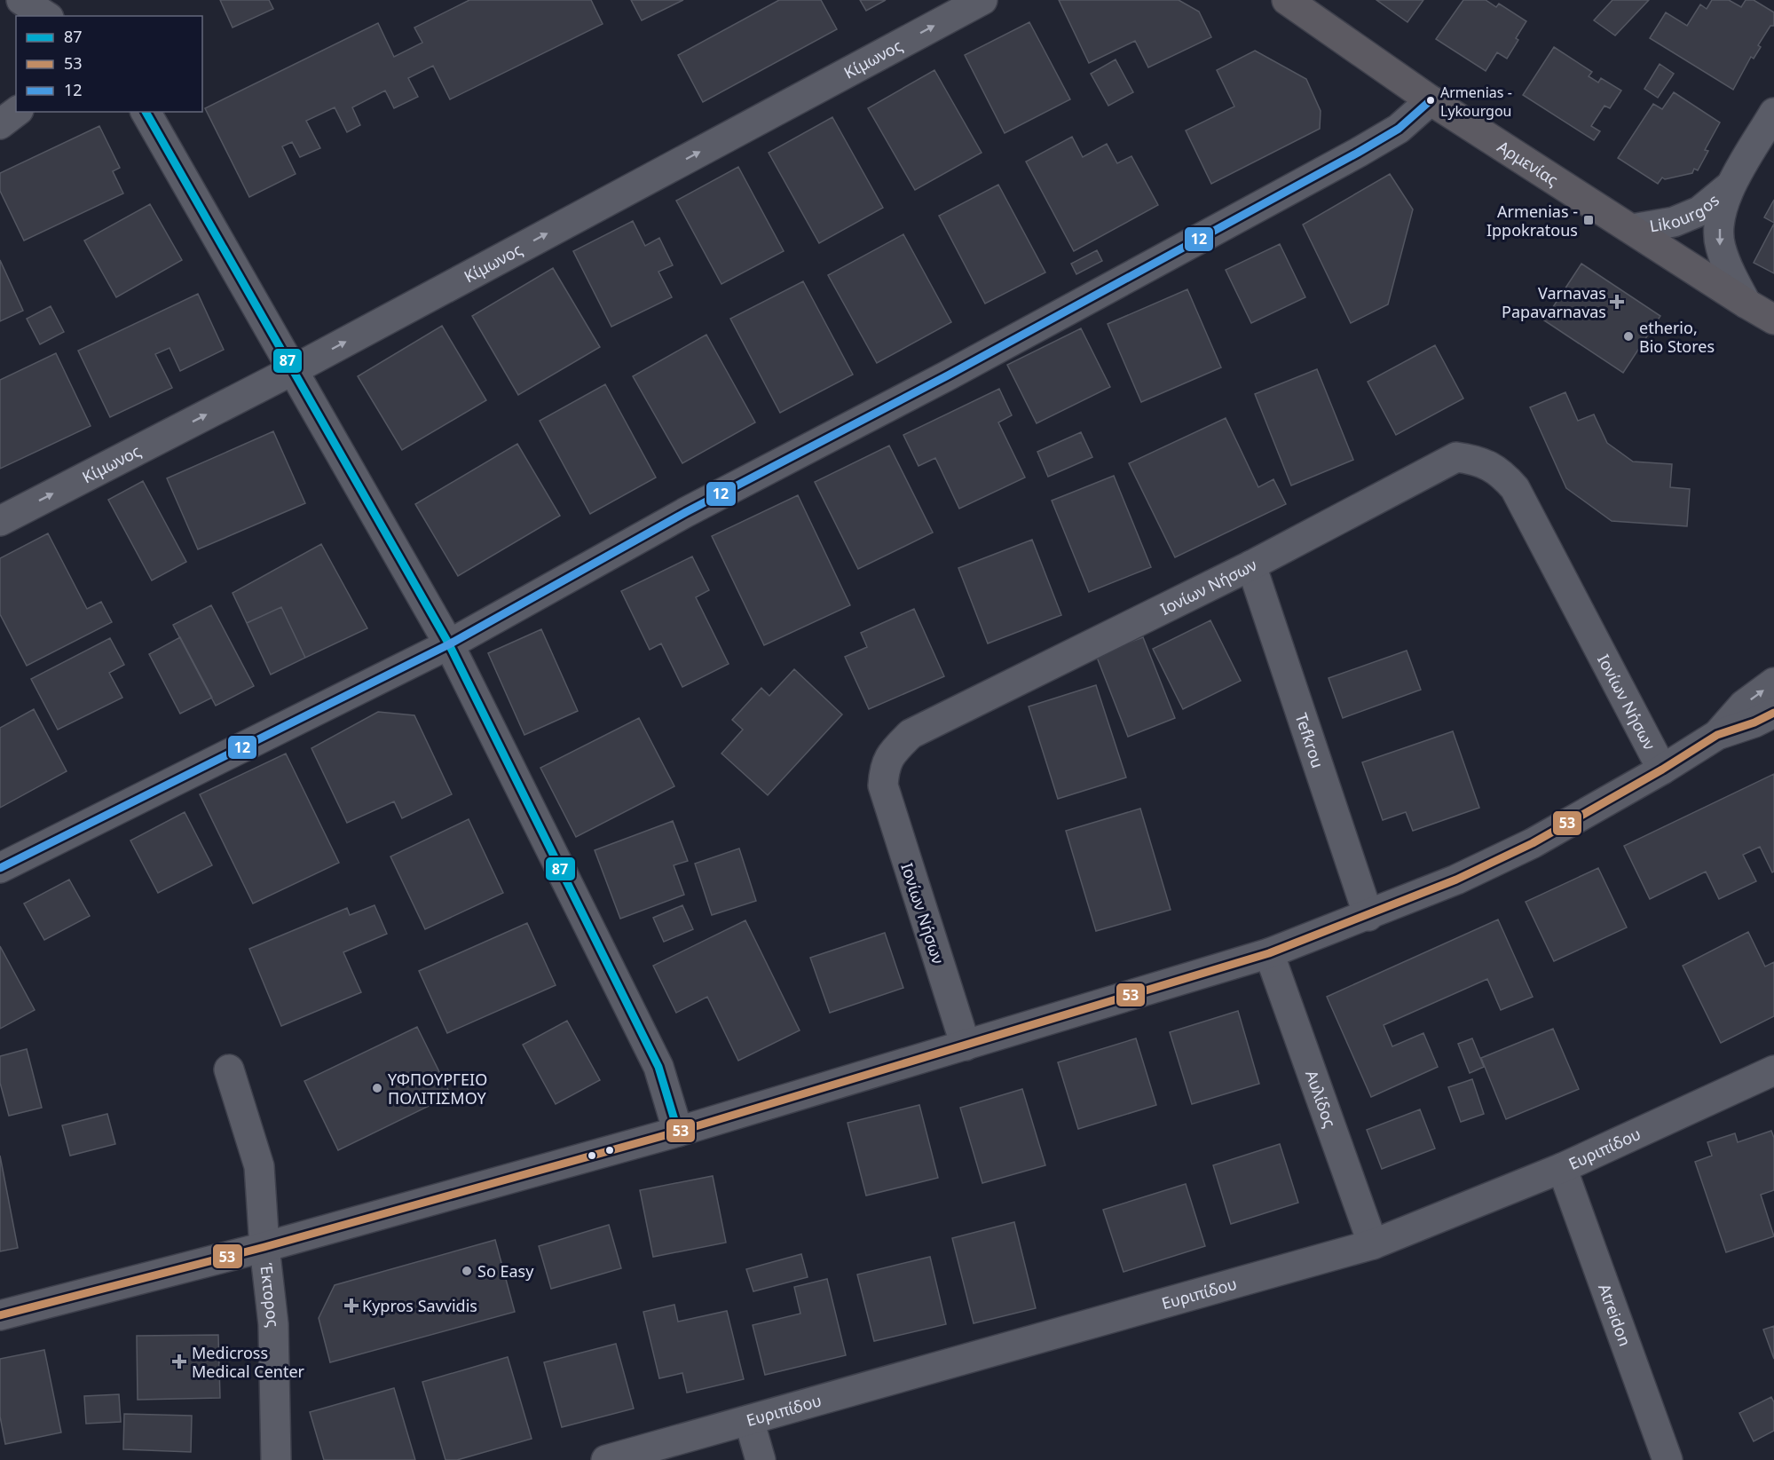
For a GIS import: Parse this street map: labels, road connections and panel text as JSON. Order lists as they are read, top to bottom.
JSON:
{
  "streets": {
    "main road": ["Αρμενίας"],
    "street": [
      "Κίμωνος",
      "Likourgos",
      "Ιονίων Νήσων",
      "Tefkrou",
      "Αυλίδος",
      "Ευριπίδου",
      "Έκτορος",
      "Atreidon"
    ]
  },
  "crossings": [
    ["Αρμενίας", "Likourgos"],
    ["Ιονίων Νήσων", "Tefkrou"],
    ["Αυλίδος", "Ευριπίδου"],
    ["Ευριπίδου", "Atreidon"]
  ],
  "one_way": ["Κίμωνος", "Likourgos"],
  "places": {
    "other": [
      "Armenias - Lykourgou",
      "etherio, Bio Stores",
      "ΥΦΠΟΥΡΓΕΙΟ ΠΟΛΙΤΙΣΜΟΥ",
      "So Easy"
    ],
    "transit": ["Armenias - Ippokratous"],
    "health": ["Varnavas Papavarnavas", "Kypros Savvidis", "Medicross Medical Center"]
  },
  "lines": ["transit line 12", "transit line 87", "transit line 53"],
  "legend": ["87", "53", "12"]
}
